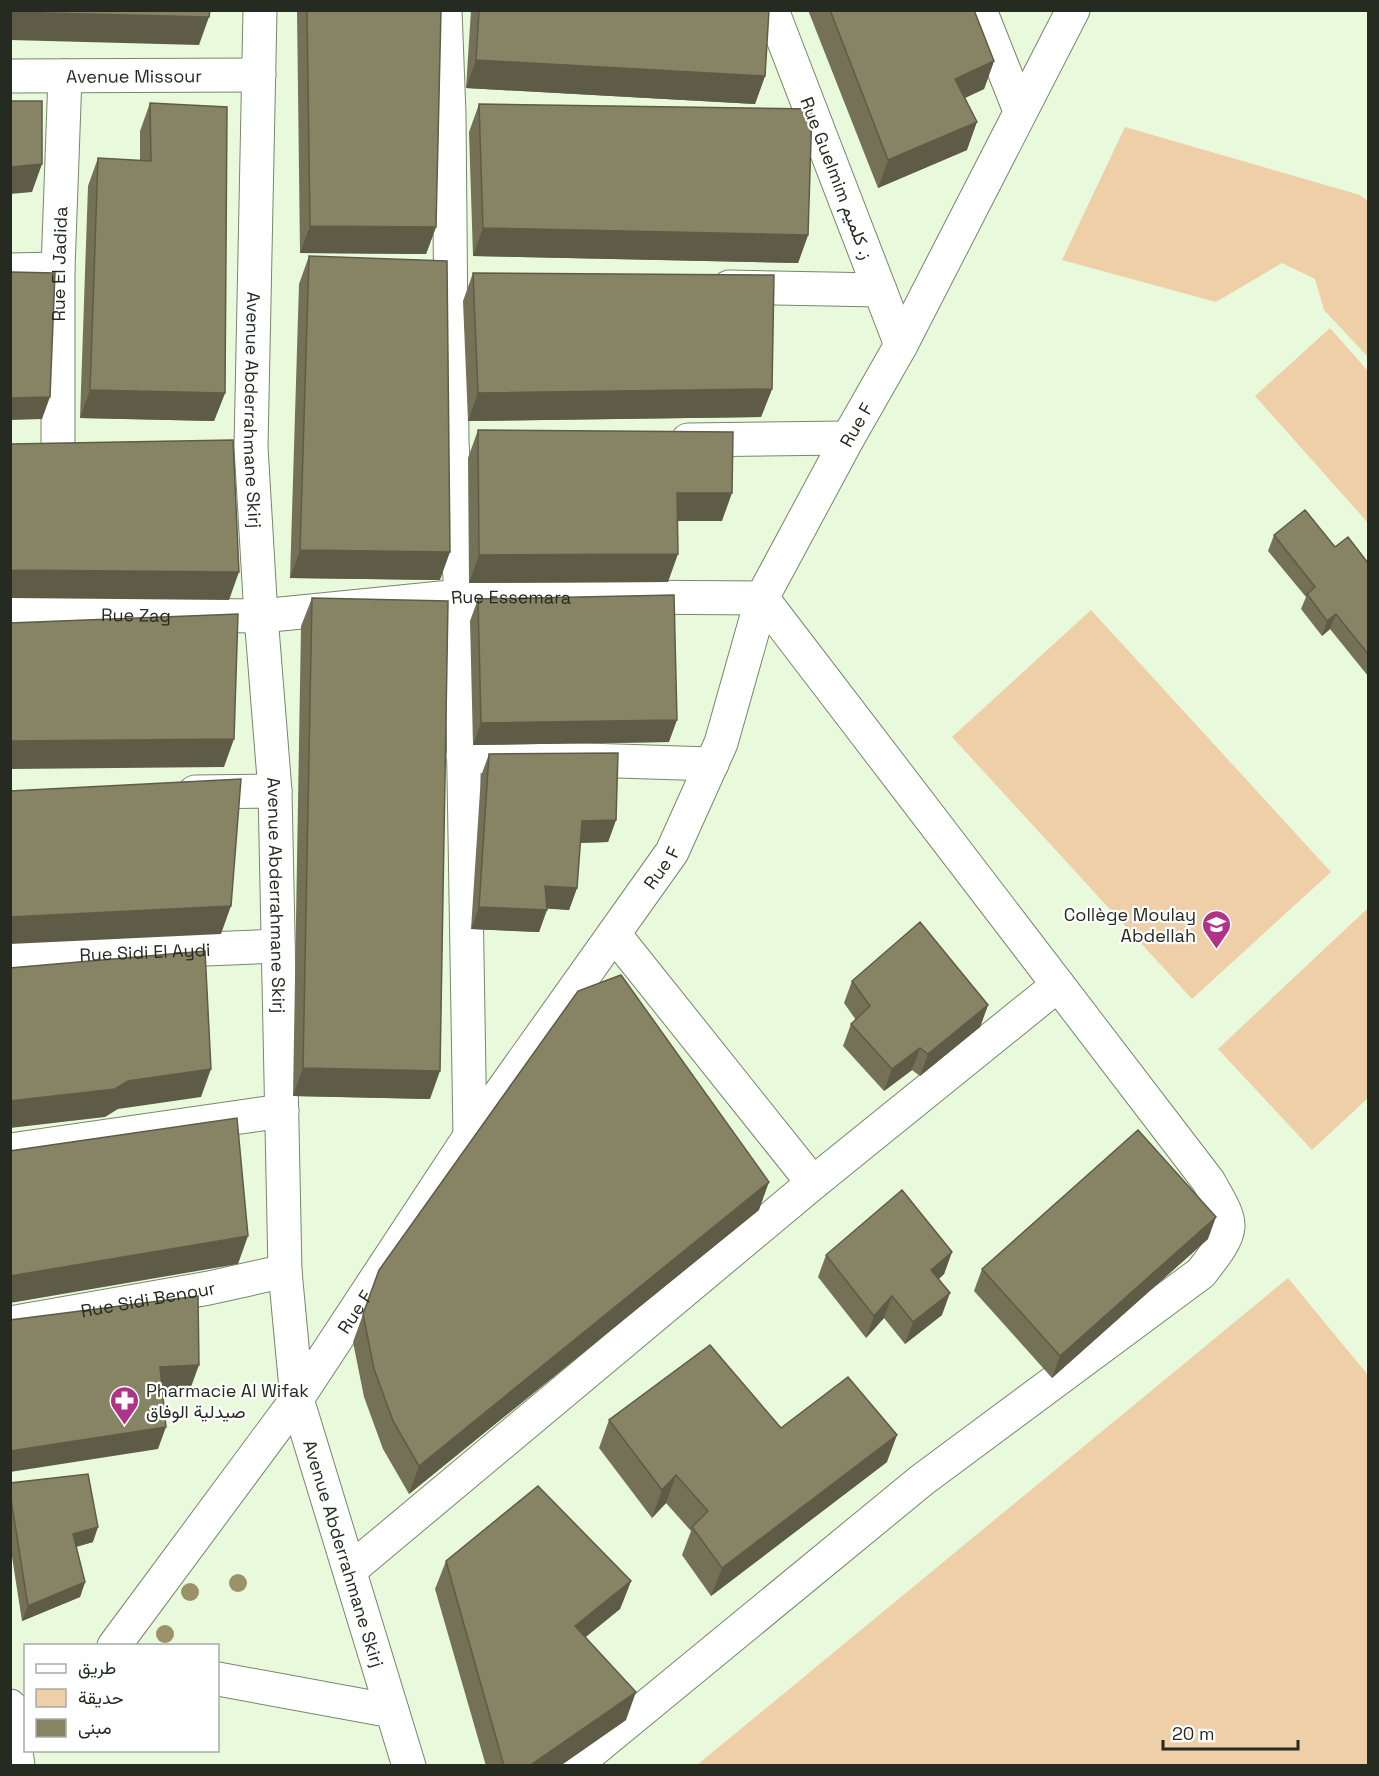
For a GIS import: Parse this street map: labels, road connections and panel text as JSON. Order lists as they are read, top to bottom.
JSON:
{
  "streets": {
    "street": [
      "Avenue Missour",
      "Rue Guelmim ز. كلميم",
      "Rue El Jadida",
      "Avenue Abderrahmane Skirj",
      "Rue F",
      "Rue Essemara",
      "Rue Zag",
      "Rue Sidi El Aydi",
      "Rue Sidi Benour"
    ]
  },
  "crossings": [
    ["Avenue Missour", "Rue El Jadida"],
    ["Avenue Missour", "Avenue Abderrahmane Skirj"],
    ["Rue Guelmim ز. كلميم", "Rue F"],
    ["Avenue Abderrahmane Skirj", "Rue F"],
    ["Avenue Abderrahmane Skirj", "Rue Essemara"],
    ["Avenue Abderrahmane Skirj", "Rue Zag"],
    ["Avenue Abderrahmane Skirj", "Rue Sidi El Aydi"],
    ["Avenue Abderrahmane Skirj", "Rue Sidi Benour"],
    ["Rue F", "Rue Essemara"],
    ["Rue Essemara", "Rue Zag"]
  ],
  "places": {
    "school or university": ["Collège Moulay Abdellah"],
    "pharmacy": ["Pharmacie Al Wifak صيدلية الوفاق"]
  },
  "legend": ["طريق", "حديقة", "مبنى"],
  "scale_bar": "20 m"
}
